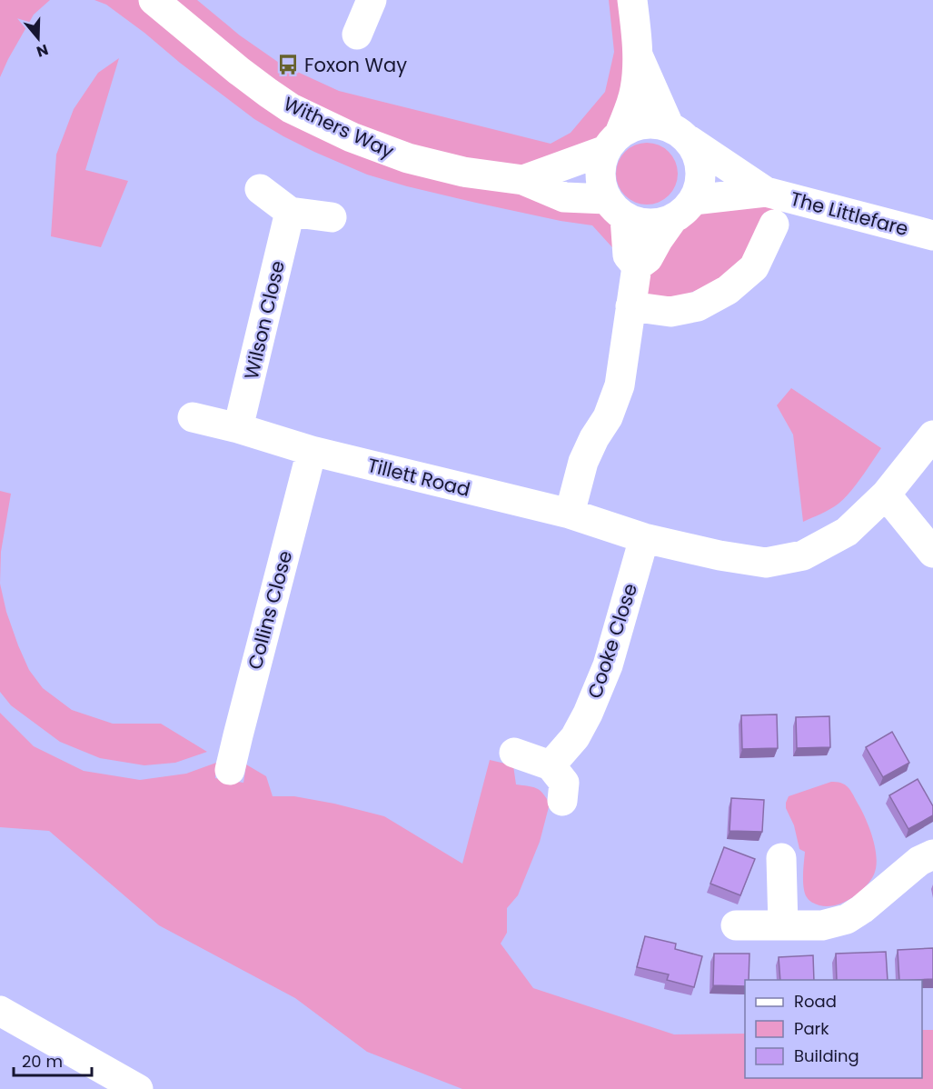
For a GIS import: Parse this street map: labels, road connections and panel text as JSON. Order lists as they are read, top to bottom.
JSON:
{
  "streets": {
    "street": [
      "Withers Way",
      "The Littlefare",
      "Wilson Close",
      "Tillett Road",
      "Collins Close",
      "Cooke Close"
    ]
  },
  "crossings": [
    ["Withers Way", "The Littlefare"],
    ["Wilson Close", "Tillett Road"],
    ["Tillett Road", "Collins Close"],
    ["Tillett Road", "Cooke Close"]
  ],
  "places": {
    "bus stop": ["Foxon Way"]
  },
  "legend": ["Road", "Park", "Building"],
  "scale_bar": "20 m",
  "north": "bottom"
}
